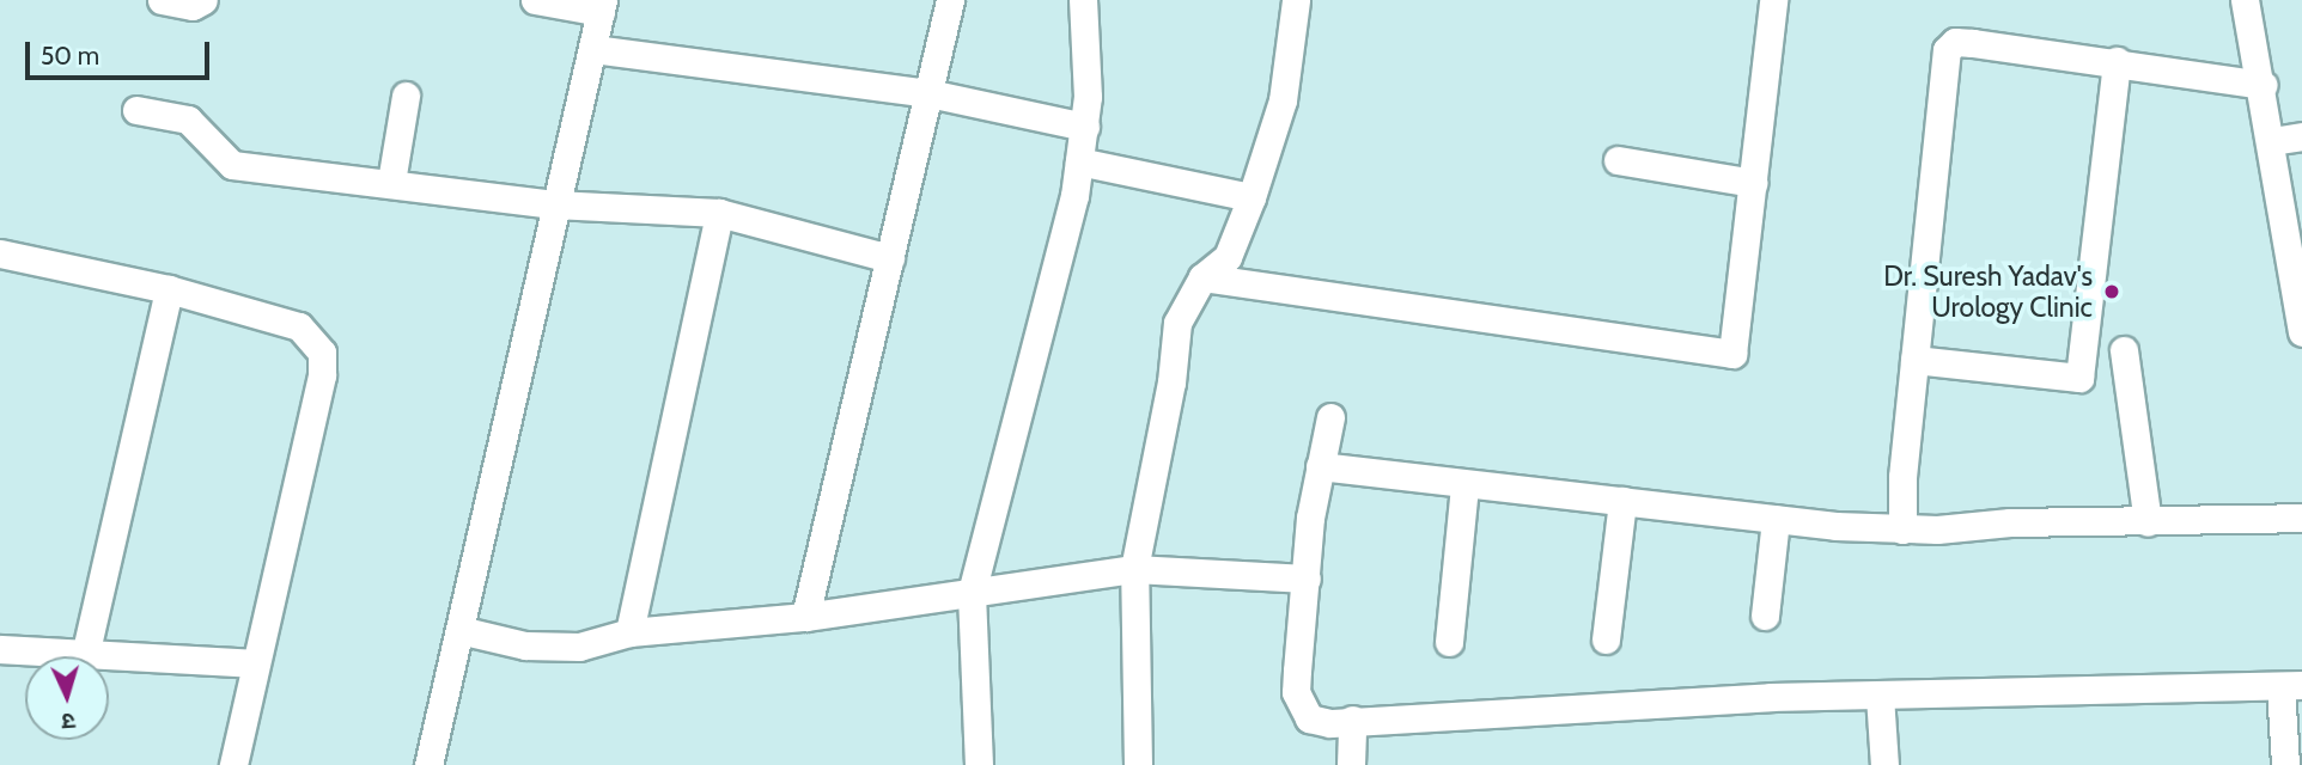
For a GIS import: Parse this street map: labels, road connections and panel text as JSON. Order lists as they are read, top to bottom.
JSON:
{
  "places": ["Dr. Suresh Yadav's Urology Clinic"],
  "scale_bar": "50 m",
  "north": "bottom"
}
